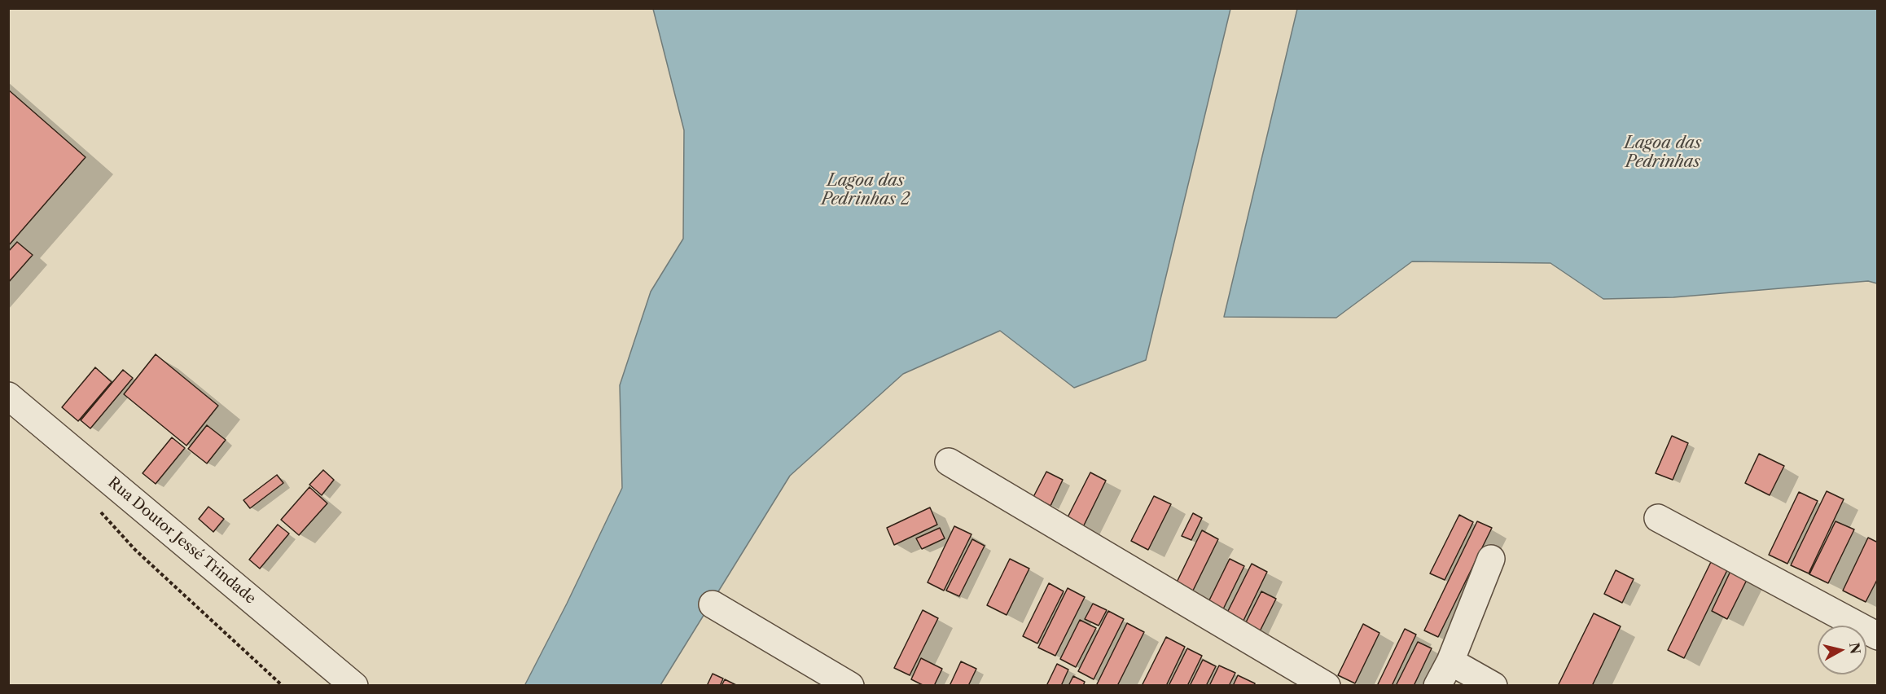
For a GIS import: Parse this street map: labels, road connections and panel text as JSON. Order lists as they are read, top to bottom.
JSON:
{
  "streets": {
    "street": ["Rua Doutor Jessé Trindade"]
  },
  "water": ["Lagoa das Pedrinhas", "Lagoa das Pedrinhas 2"],
  "north": "right"
}
